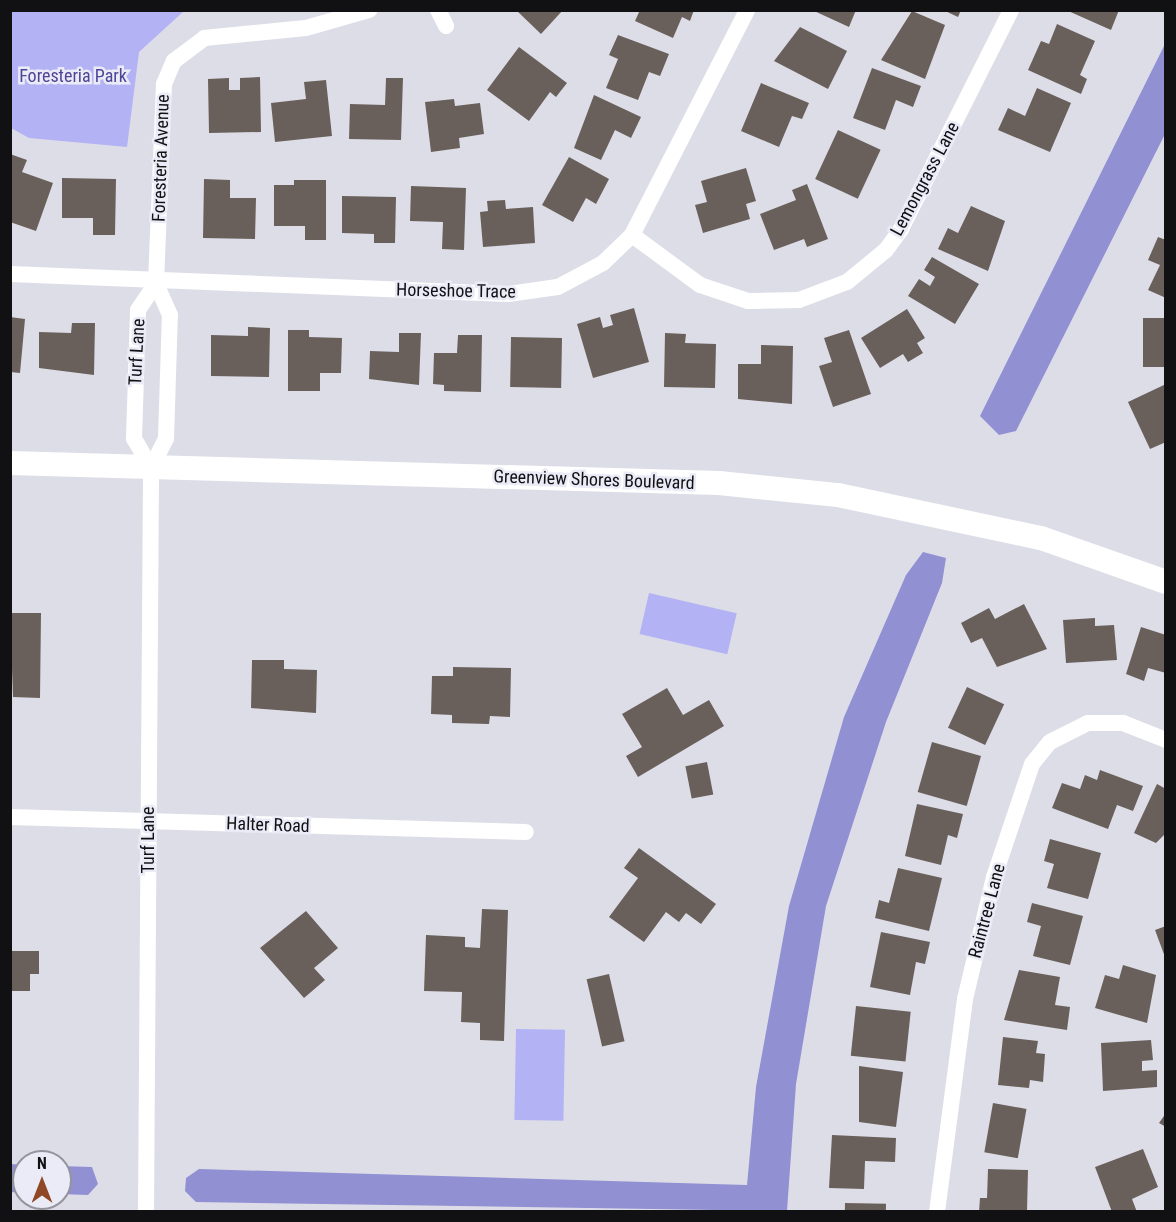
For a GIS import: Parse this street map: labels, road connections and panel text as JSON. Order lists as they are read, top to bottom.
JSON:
{
  "streets": {
    "street": [
      "Foresteria Avenue",
      "Lemongrass Lane",
      "Horseshoe Trace",
      "Turf Lane",
      "Greenview Shores Boulevard",
      "Halter Road",
      "Raintree Lane"
    ]
  },
  "crossings": [
    ["Foresteria Avenue", "Horseshoe Trace"],
    ["Foresteria Avenue", "Turf Lane"],
    ["Lemongrass Lane", "Horseshoe Trace"],
    ["Horseshoe Trace", "Turf Lane"],
    ["Turf Lane", "Greenview Shores Boulevard"],
    ["Turf Lane", "Halter Road"]
  ],
  "parks": ["Foresteria Park"],
  "north": "top"
}
